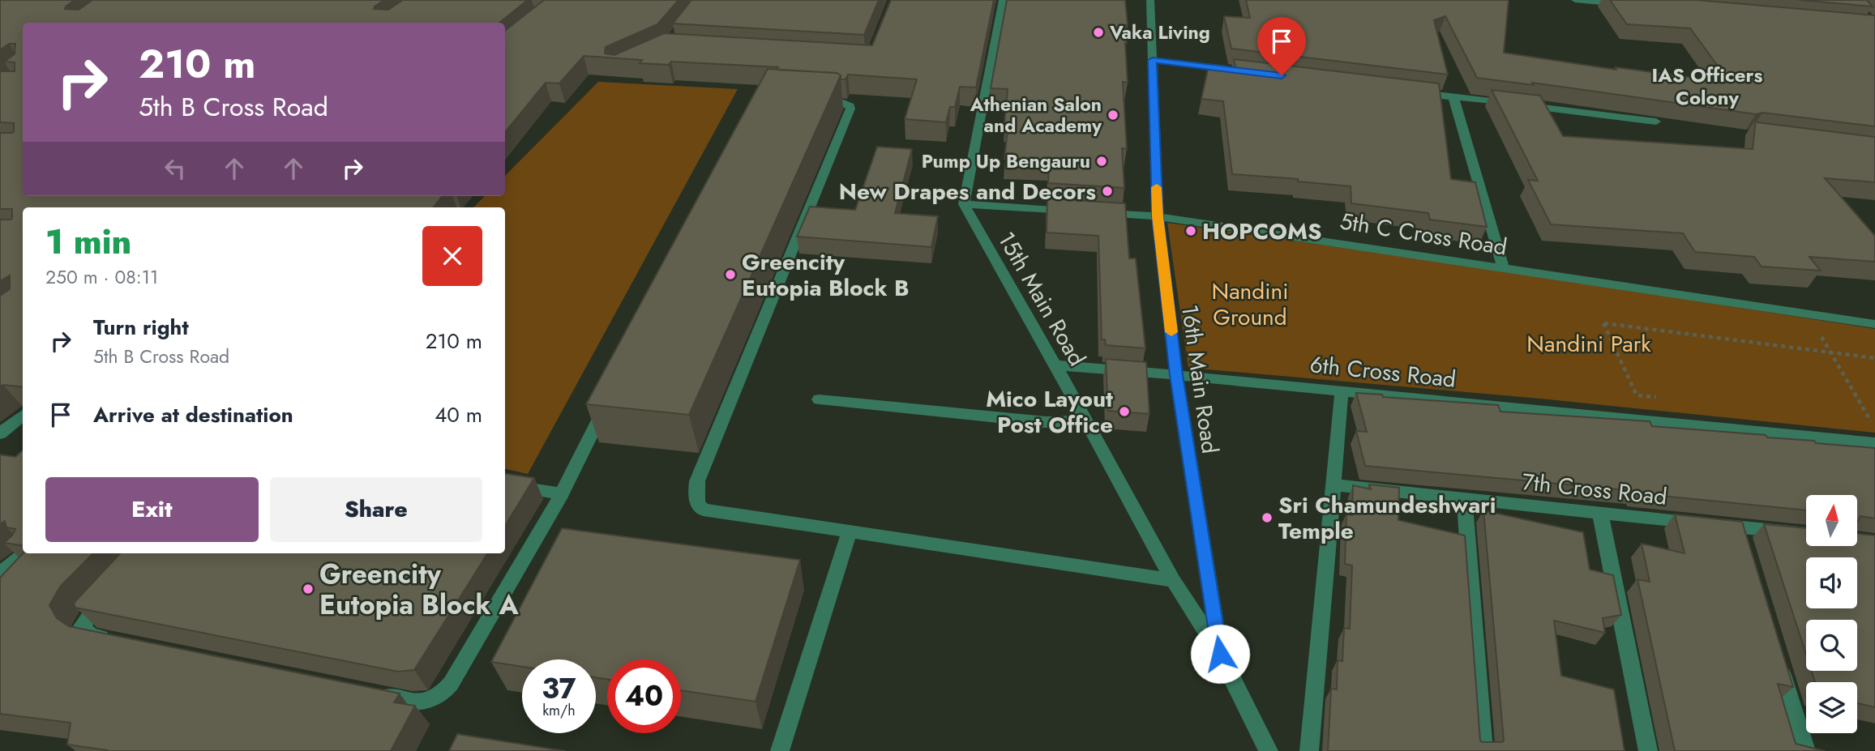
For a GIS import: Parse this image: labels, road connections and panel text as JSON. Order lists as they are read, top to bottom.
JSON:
{
  "streets": {
    "street": [
      "5th C Cross Road",
      "15th Main Road",
      "6th Cross Road",
      "16th Main Road",
      "7th Cross Road"
    ]
  },
  "crossings": [
    ["5th C Cross Road", "15th Main Road"],
    ["5th C Cross Road", "16th Main Road"],
    ["15th Main Road", "6th Cross Road"],
    ["15th Main Road", "16th Main Road"],
    ["6th Cross Road", "16th Main Road"]
  ],
  "districts": ["IAS Officers Colony"],
  "parks": ["Nandini Ground", "Nandini Park"],
  "places": [
    "Vaka Living",
    "Athenian Salon and Academy",
    "Pump Up Bengauru",
    "New Drapes and Decors",
    "HOPCOMS",
    "Greencity Eutopia Block B",
    "Mico Layout Post Office",
    "Sri Chamundeshwari Temple",
    "Greencity Eutopia Block A"
  ],
  "north": "top",
  "page": {
    "turn": ["210 m", "5th B Cross Road"],
    "heading": ["1 min", "250 m · 08:11"],
    "list": [
      {
        "name": "Turn right",
        "note": "5th B Cross Road",
        "value": "210 m"
      },
      {
        "name": "Arrive at destination",
        "value": "40 m"
      }
    ],
    "buttons": ["Exit", "Share"],
    "speed": "37 km/h",
    "limit": "40"
  }
}
